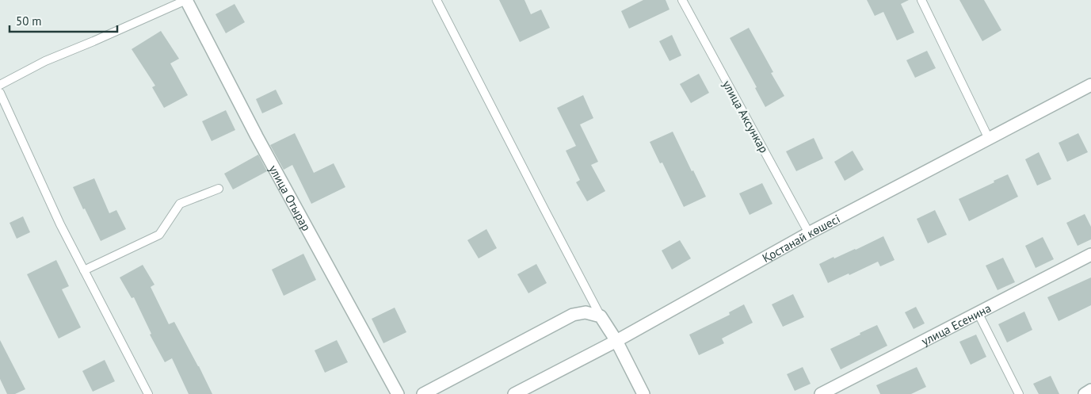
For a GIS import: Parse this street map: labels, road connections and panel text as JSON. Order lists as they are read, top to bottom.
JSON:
{
  "streets": {
    "street": ["улица Отырар", "Қостанай көшесі", "улица Есенина"],
    "lane": ["улица Аксункар"]
  },
  "crossings": [
    ["улица Аксункар", "Қостанай көшесі"]
  ],
  "scale_bar": "50 m"
}
